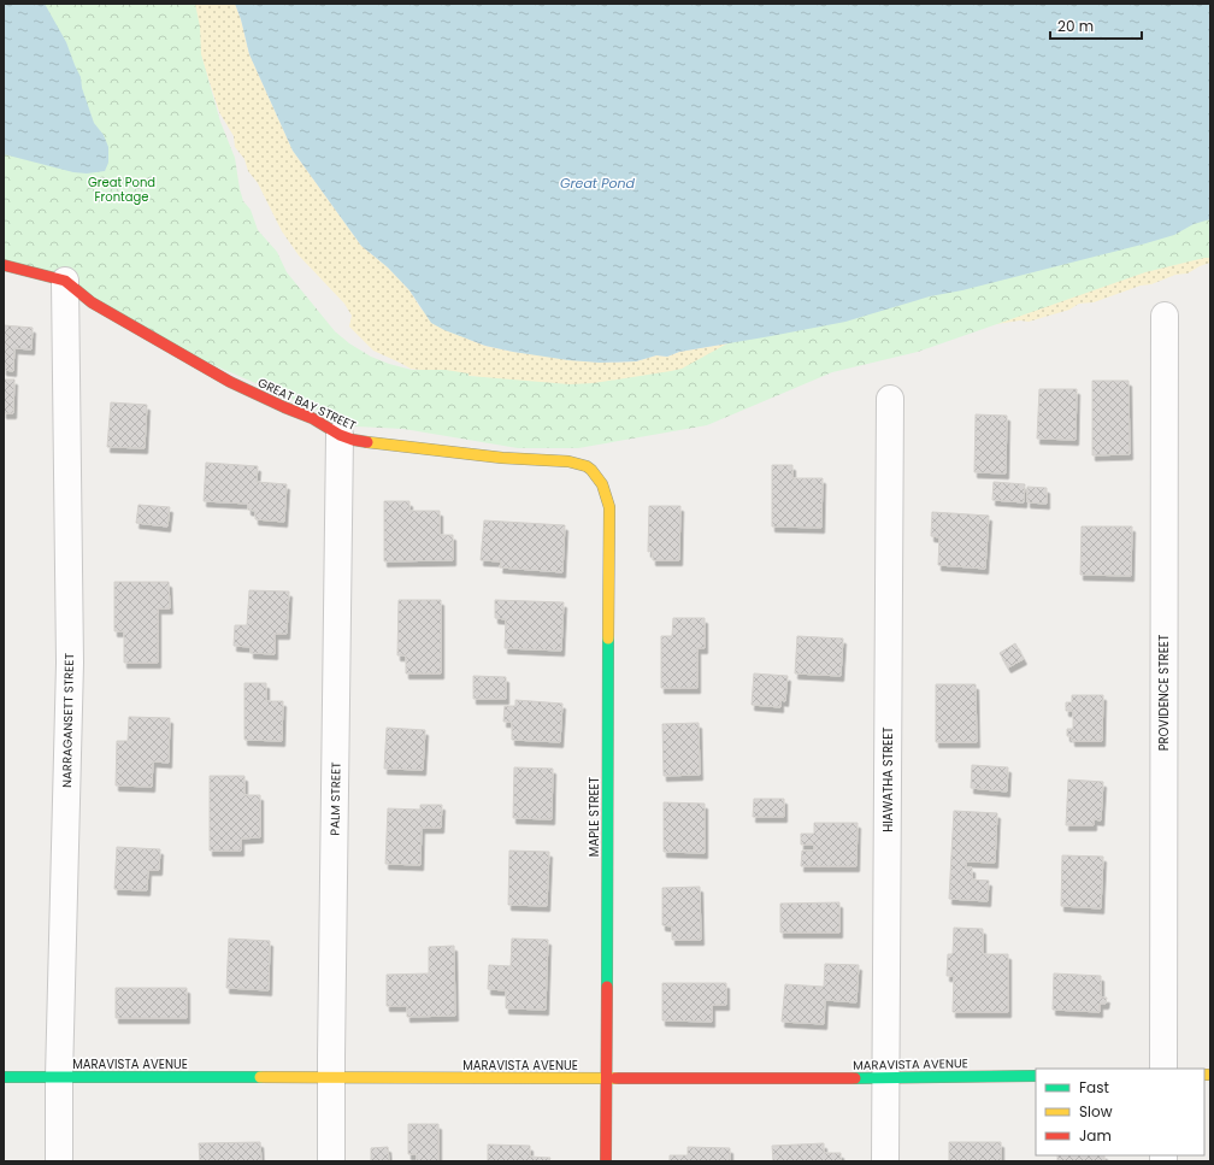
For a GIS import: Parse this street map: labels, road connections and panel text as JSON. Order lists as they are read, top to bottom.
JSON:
{
  "streets": {
    "street": [
      "GREAT BAY STREET",
      "PROVIDENCE STREET",
      "NARRAGANSETT STREET",
      "HIAWATHA STREET",
      "PALM STREET",
      "MAPLE STREET",
      "MARAVISTA AVENUE"
    ]
  },
  "crossings": [
    ["GREAT BAY STREET", "NARRAGANSETT STREET"],
    ["GREAT BAY STREET", "PALM STREET"],
    ["GREAT BAY STREET", "MAPLE STREET"],
    ["NARRAGANSETT STREET", "MARAVISTA AVENUE"],
    ["HIAWATHA STREET", "MARAVISTA AVENUE"],
    ["PALM STREET", "MARAVISTA AVENUE"],
    ["MAPLE STREET", "MARAVISTA AVENUE"]
  ],
  "water": ["Great Pond"],
  "parks": ["Great Pond Frontage"],
  "legend": ["Fast", "Slow", "Jam"],
  "scale_bar": "20 m"
}
